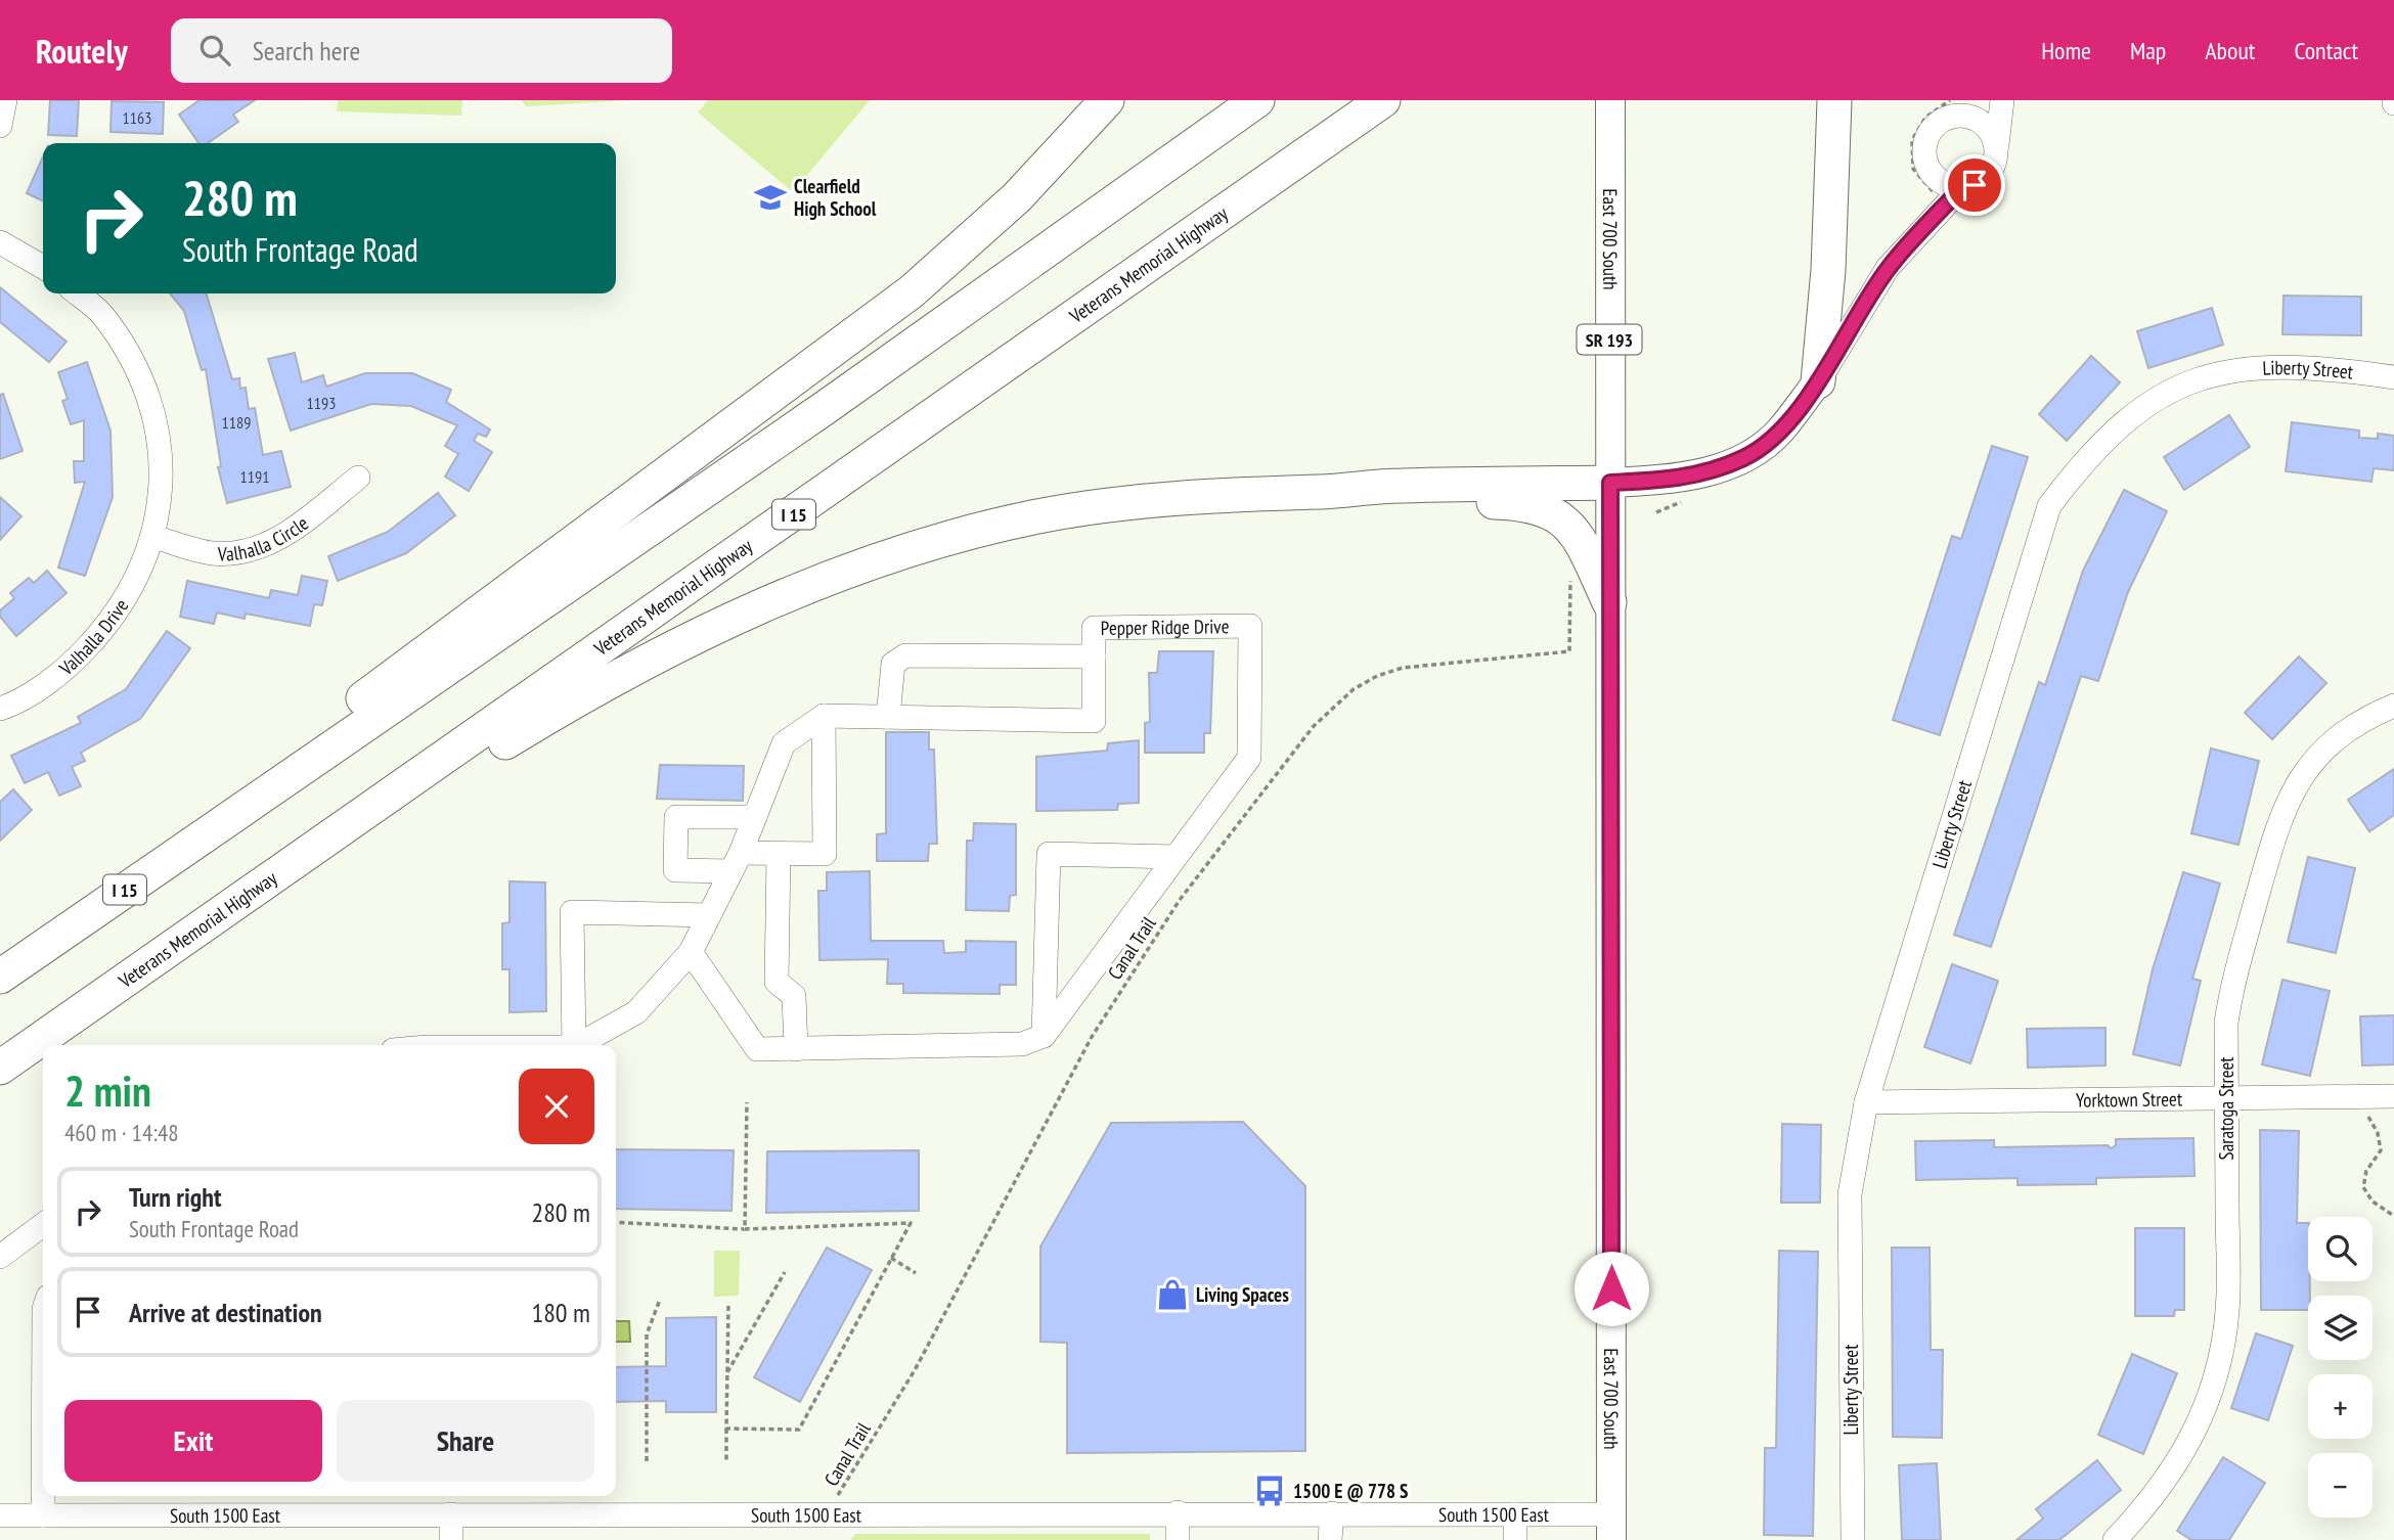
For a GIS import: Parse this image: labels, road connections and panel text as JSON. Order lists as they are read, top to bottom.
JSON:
{
  "streets": {
    "highway": ["Veterans Memorial Highway", "I 15"],
    "main road": ["East 700 South", "SR 193"],
    "street": [
      "Liberty Street",
      "Valhalla Circle",
      "Pepper Ridge Drive",
      "Valhalla Drive",
      "Yorktown Street",
      "Saratoga Street",
      "South 1500 East"
    ],
    "path": ["Canal Trail"]
  },
  "crossings": [
    ["East 700 South", "South 1500 East"],
    ["Liberty Street", "Yorktown Street"],
    ["Valhalla Circle", "Valhalla Drive"],
    ["Canal Trail", "South 1500 East"],
    ["Yorktown Street", "Saratoga Street"]
  ],
  "places": {
    "school or university": ["Clearfield High School"],
    "shop": ["Living Spaces"],
    "bus stop": ["1500 E @ 778 S"]
  },
  "house_numbers": [
    "1163",
    "1193",
    "1189",
    "1191"
  ],
  "page": {
    "header": "Routely",
    "search": "Search here",
    "nav": [
      "Home",
      "Map",
      "About",
      "Contact"
    ],
    "turn": ["280 m", "South Frontage Road"],
    "heading": ["2 min", "460 m · 14:48"],
    "list": [
      {
        "name": "Turn right",
        "note": "South Frontage Road",
        "value": "280 m"
      },
      {
        "name": "Arrive at destination",
        "value": "180 m"
      }
    ],
    "map_buttons": ["+", "−"],
    "buttons": ["Exit", "Share"]
  }
}
